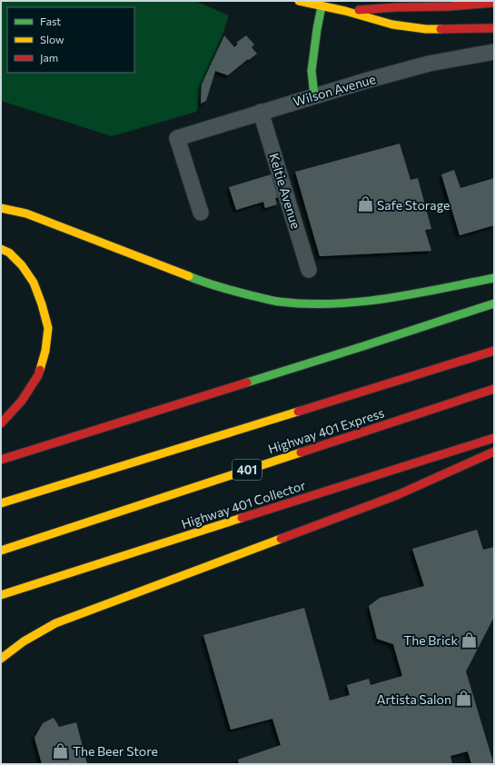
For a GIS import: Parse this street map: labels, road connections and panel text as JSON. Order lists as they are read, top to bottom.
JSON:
{
  "streets": {
    "main road": ["Highway 401 Express", "401", "Highway 401 Collector"],
    "street": ["Wilson Avenue", "Keltie Avenue"]
  },
  "crossings": [
    ["Wilson Avenue", "Keltie Avenue"]
  ],
  "places": {
    "shop": [
      "Safe Storage",
      "The Brick",
      "Artista Salon",
      "The Beer Store"
    ]
  },
  "legend": ["Fast", "Slow", "Jam"]
}
